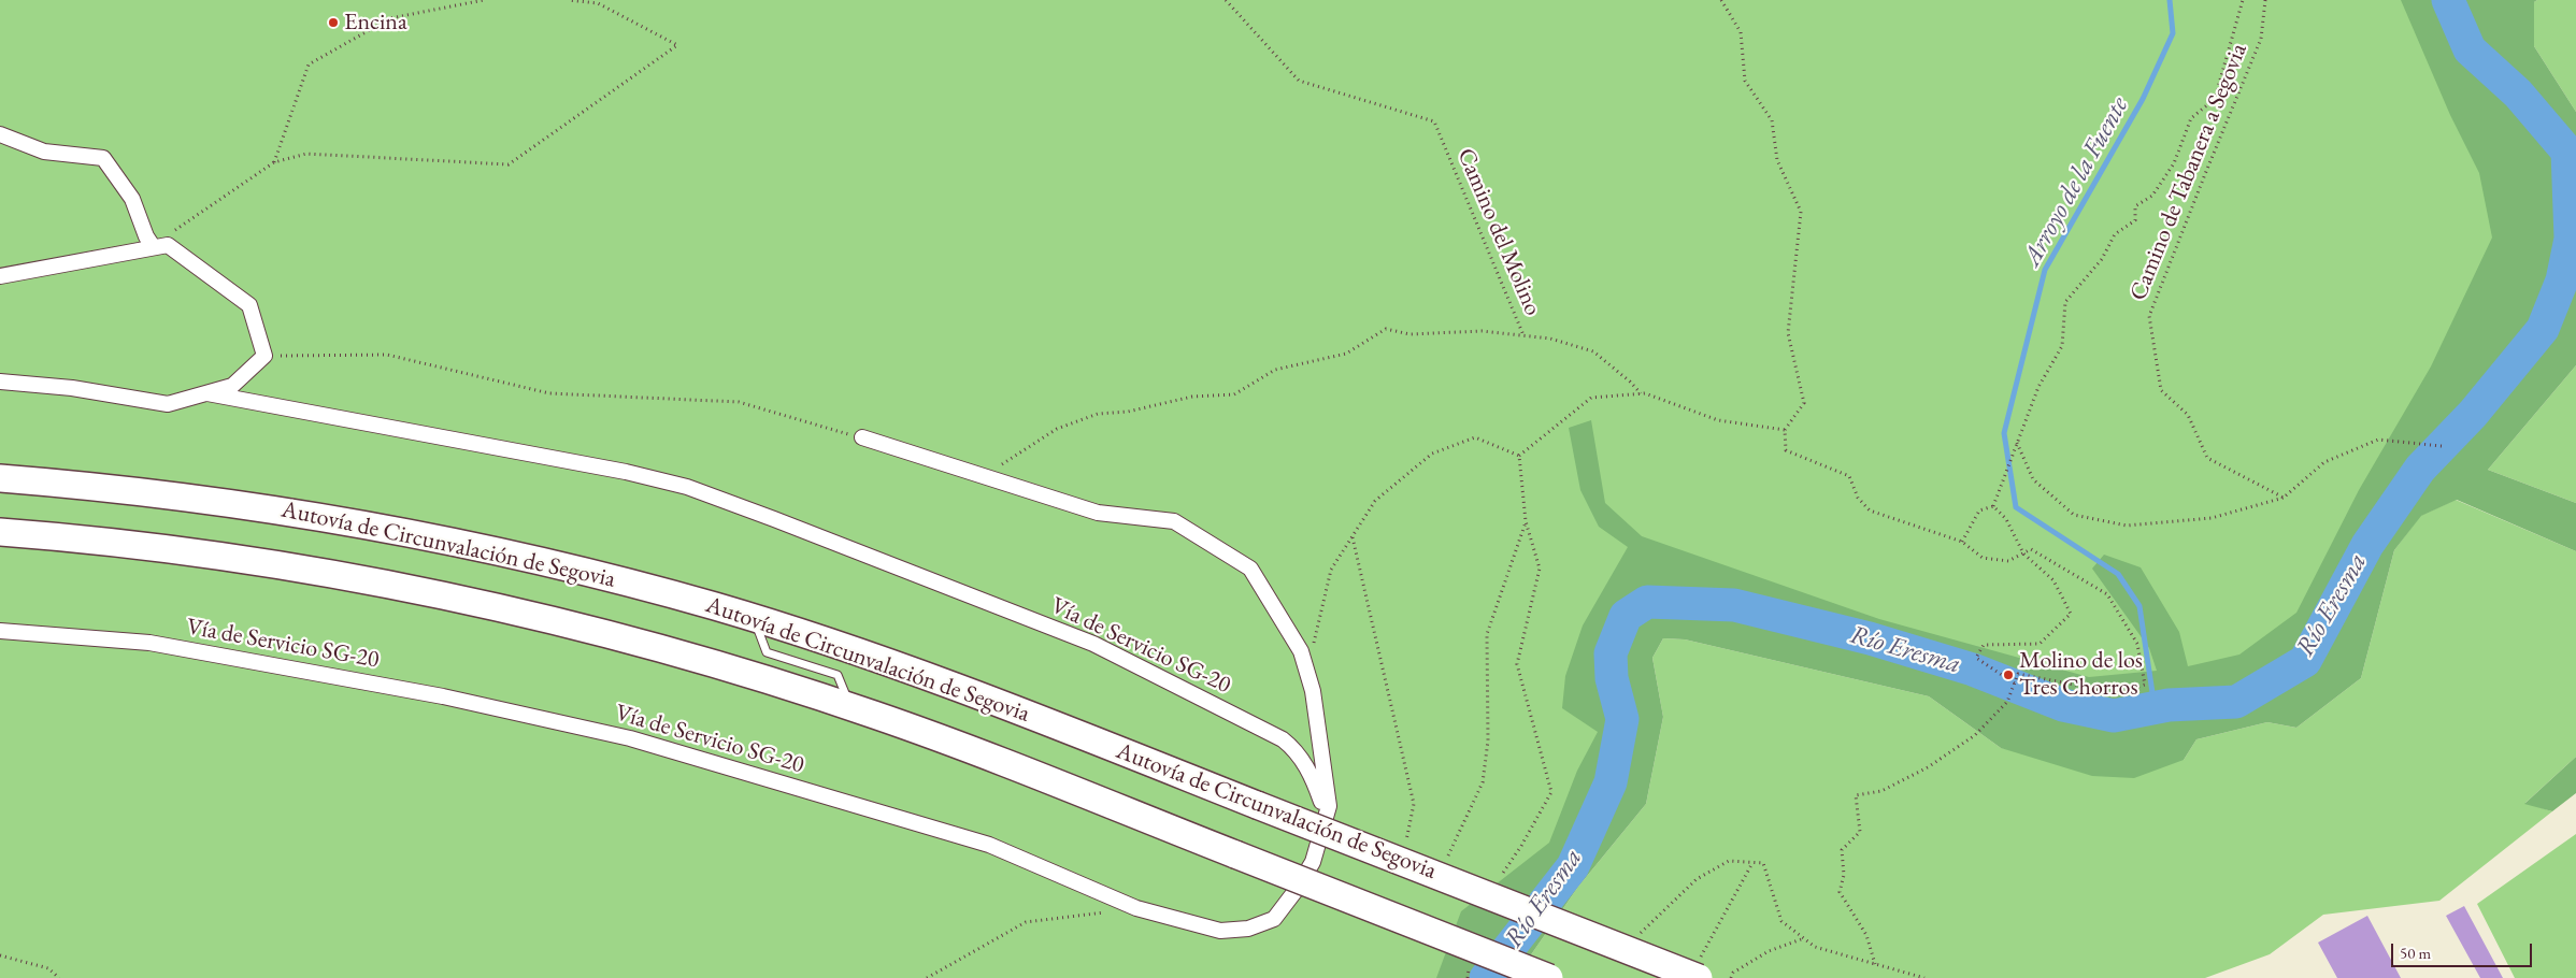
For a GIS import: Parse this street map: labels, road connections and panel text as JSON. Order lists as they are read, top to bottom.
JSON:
{
  "streets": {
    "highway": ["Autovía de Circunvalación de Segovia"],
    "street": ["Vía de Servicio SG-20"],
    "path": ["Camino de Tabanera a Segovia", "Camino del Molino"]
  },
  "water": ["Arroyo de la Fuente", "Río Eresma"],
  "places": ["Encina", "Molino de los Tres Chorros"],
  "scale_bar": "50 m"
}
